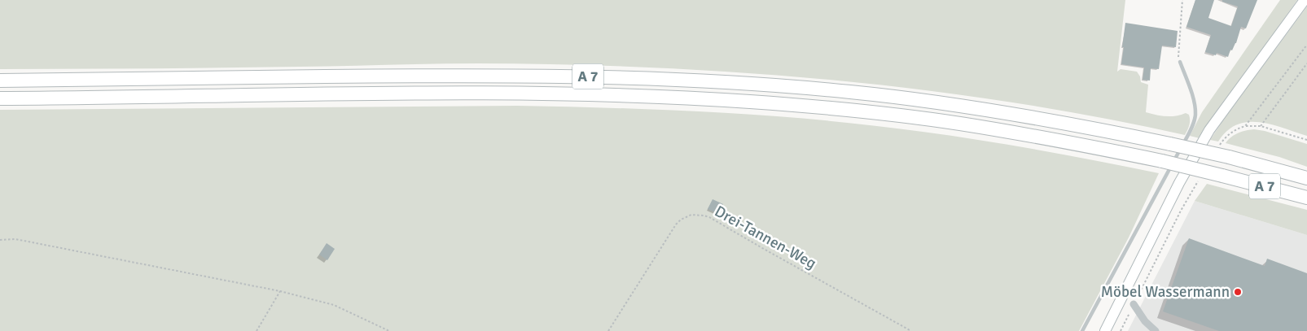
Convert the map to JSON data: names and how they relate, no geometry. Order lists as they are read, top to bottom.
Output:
{
  "streets": {
    "highway": ["A 7"],
    "path": ["Drei-Tannen-Weg"]
  },
  "places": ["Möbel Wassermann"]
}
